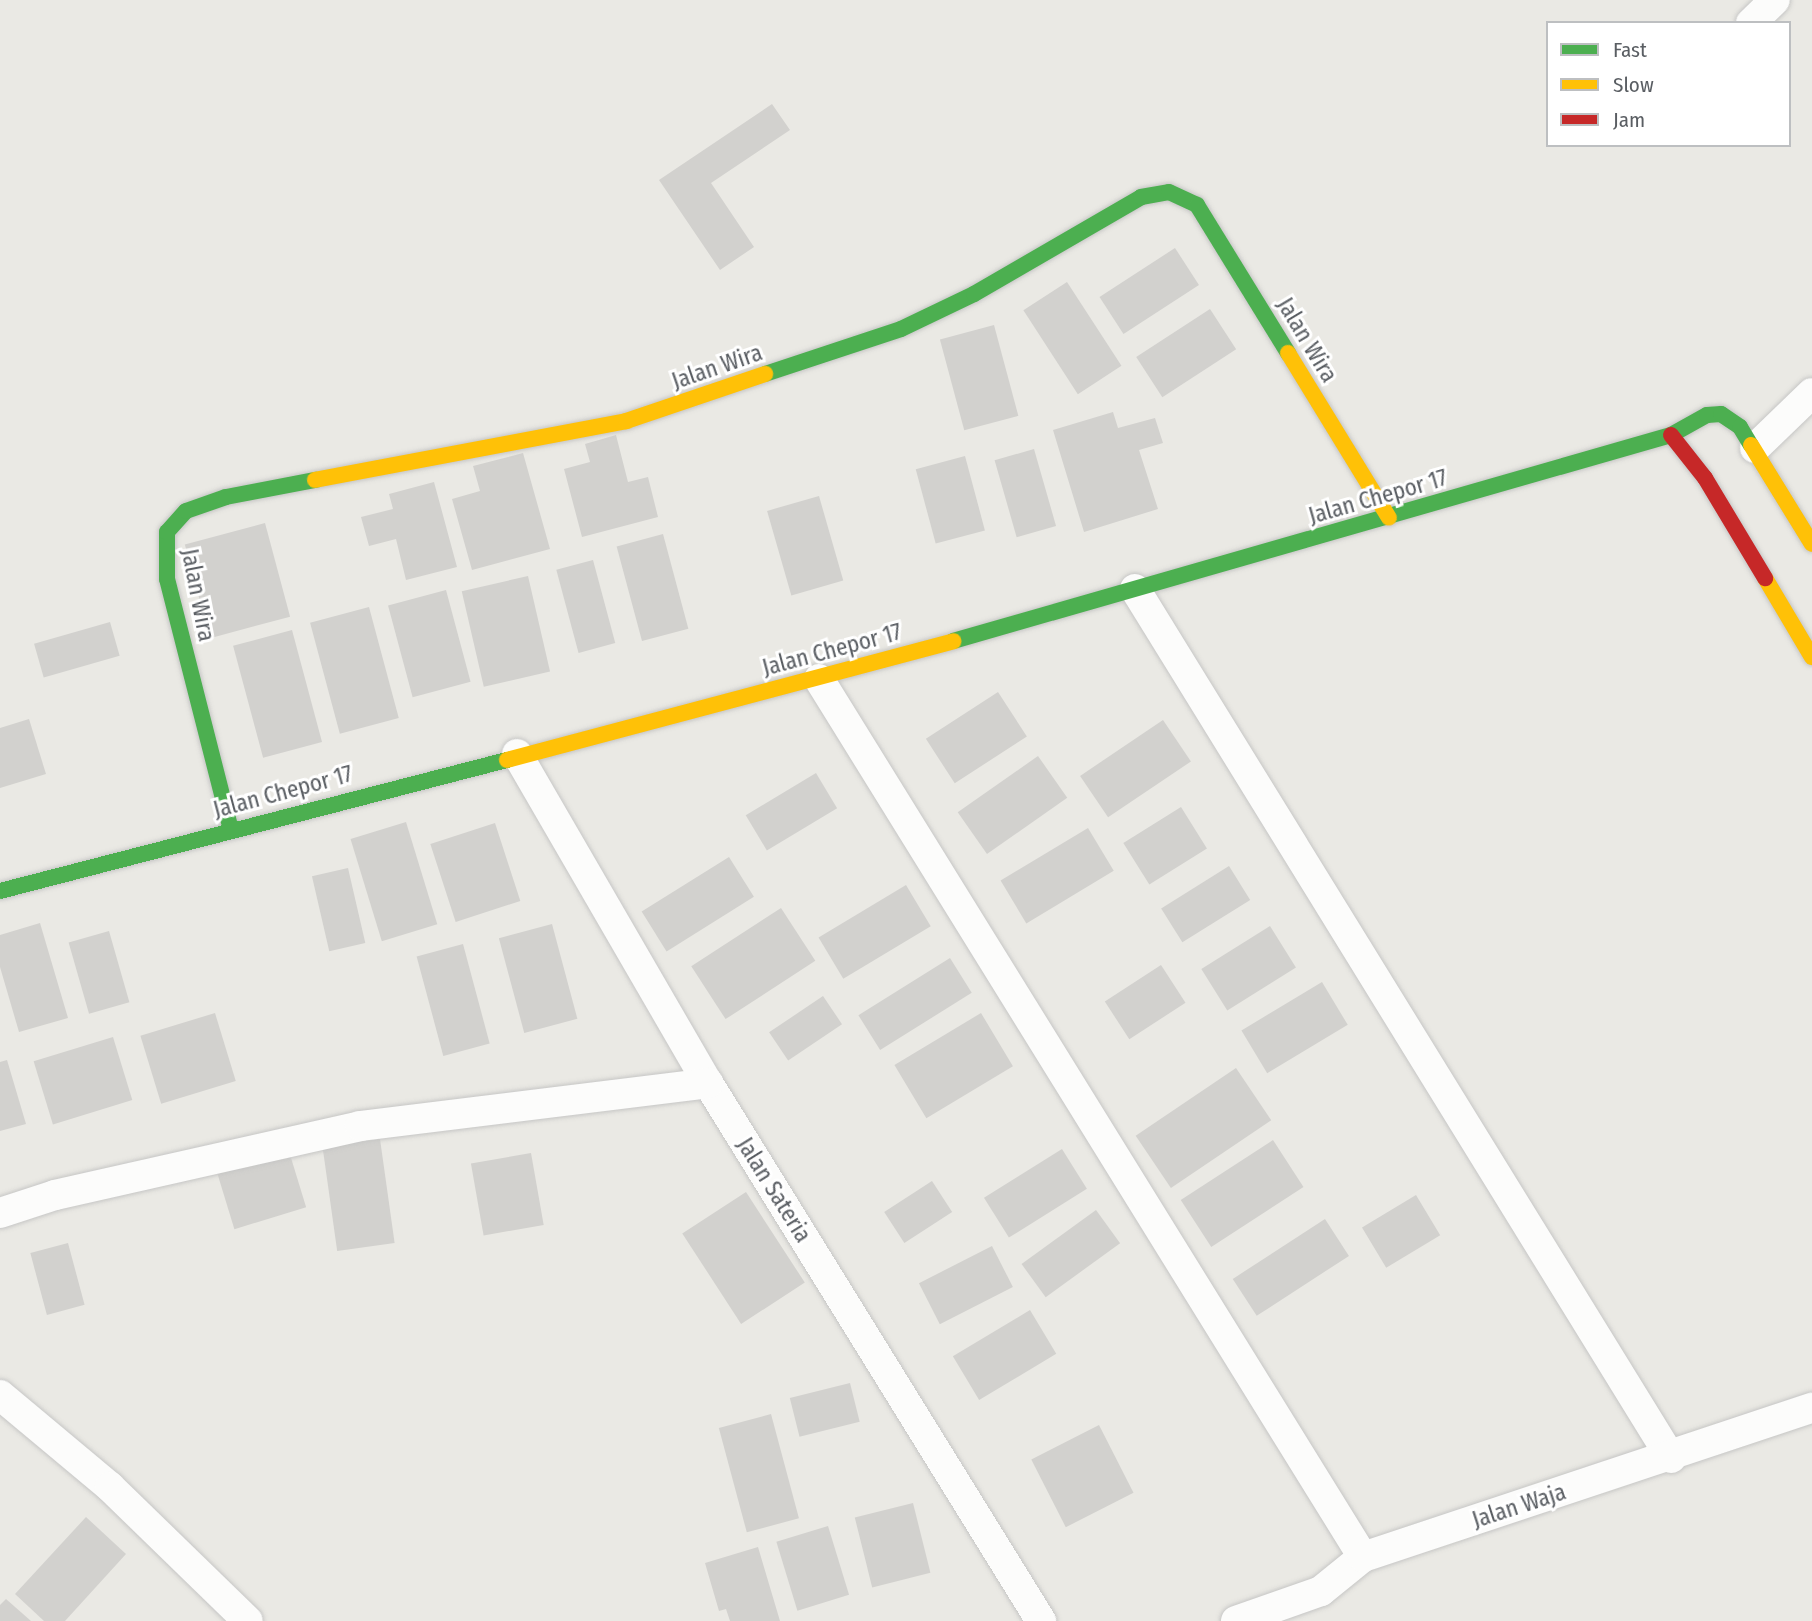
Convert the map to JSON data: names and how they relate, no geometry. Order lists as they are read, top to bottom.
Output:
{
  "streets": {
    "street": [
      "Jalan Wira",
      "Jalan Chepor 17",
      "Jalan Sateria",
      "Jalan Waja"
    ]
  },
  "crossings": [
    ["Jalan Wira", "Jalan Chepor 17"],
    ["Jalan Chepor 17", "Jalan Sateria"]
  ],
  "legend": ["Fast", "Slow", "Jam"]
}
